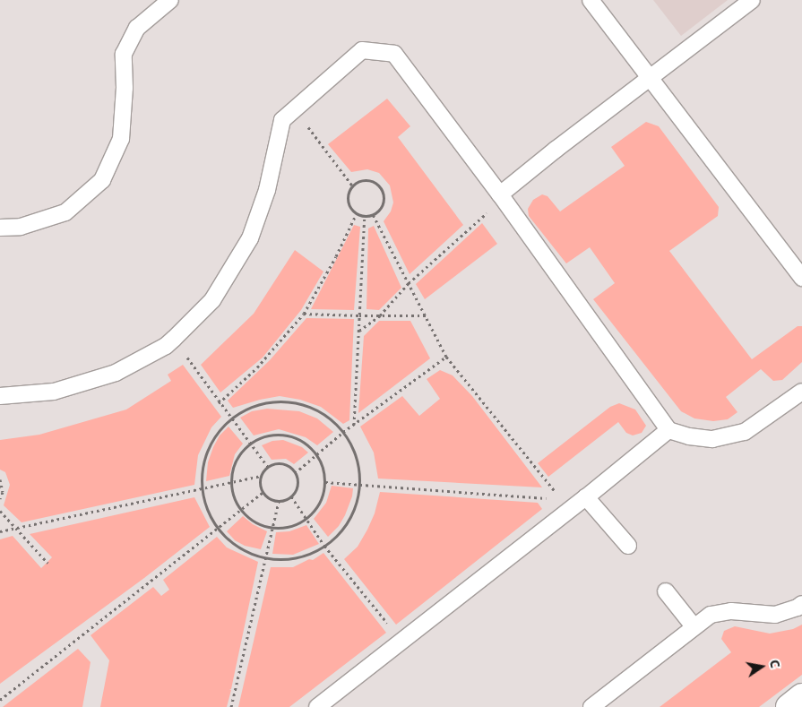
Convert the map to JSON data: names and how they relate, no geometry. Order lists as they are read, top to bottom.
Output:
{
  "north": "right"
}
